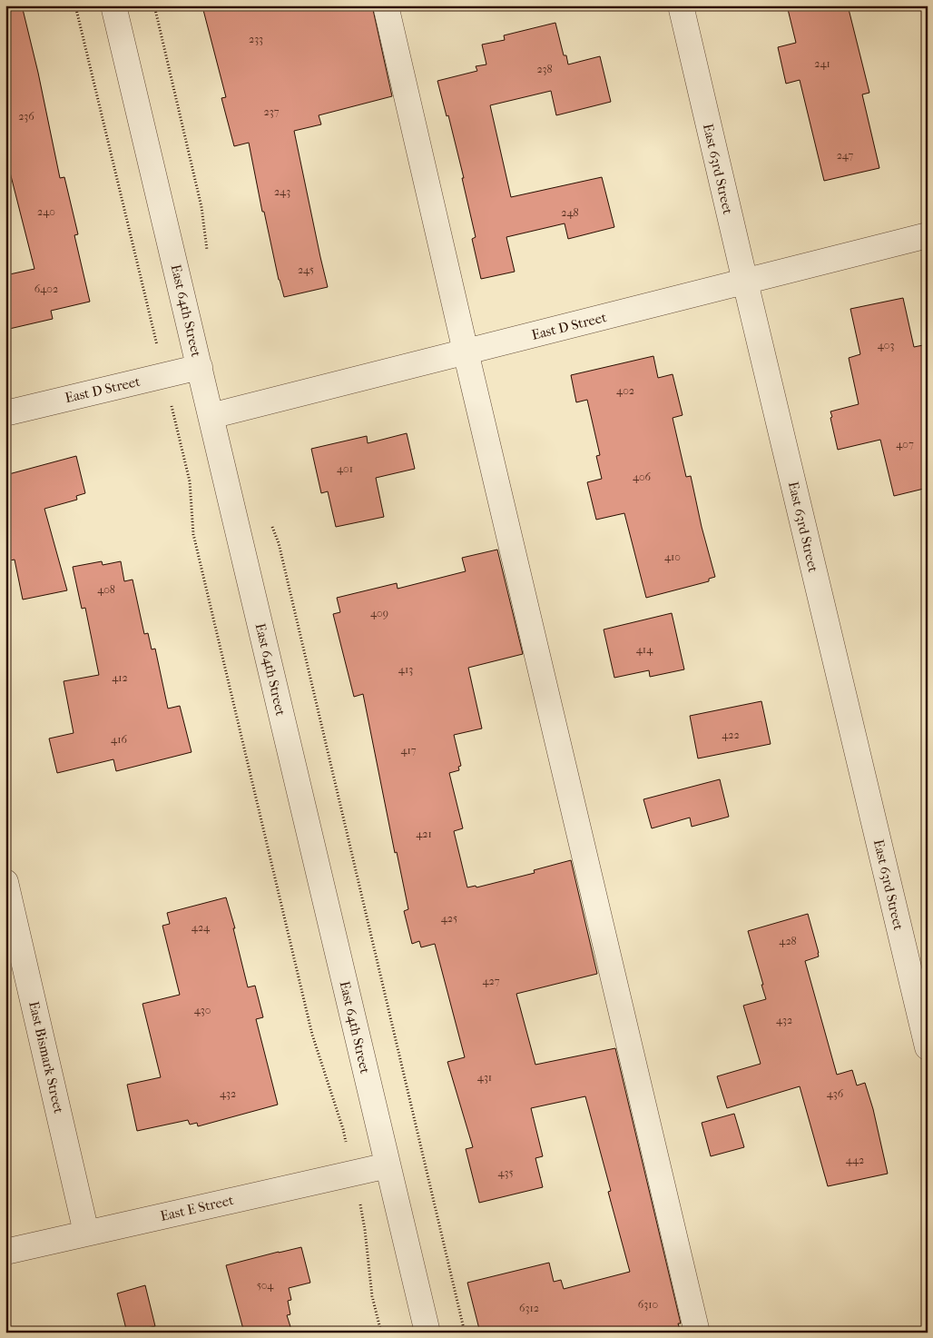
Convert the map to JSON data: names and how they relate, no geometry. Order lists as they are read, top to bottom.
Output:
{
  "streets": {
    "street": [
      "East 63rd Street",
      "East 64th Street",
      "East D Street",
      "East Bismark Street",
      "East E Street"
    ]
  },
  "crossings": [
    ["East 63rd Street", "East D Street"],
    ["East 64th Street", "East D Street"],
    ["East 64th Street", "East E Street"],
    ["East Bismark Street", "East E Street"]
  ],
  "house_numbers": [
    "233",
    "241",
    "238",
    "237",
    "236",
    "247",
    "243",
    "240",
    "248",
    "245",
    "6402",
    "403",
    "402",
    "407",
    "401",
    "406",
    "410",
    "408",
    "409",
    "414",
    "413",
    "412",
    "422",
    "416",
    "417",
    "421",
    "425",
    "424",
    "428",
    "427",
    "430",
    "432",
    "431",
    "432",
    "436",
    "442",
    "435",
    "504",
    "6310",
    "6312"
  ]
}
